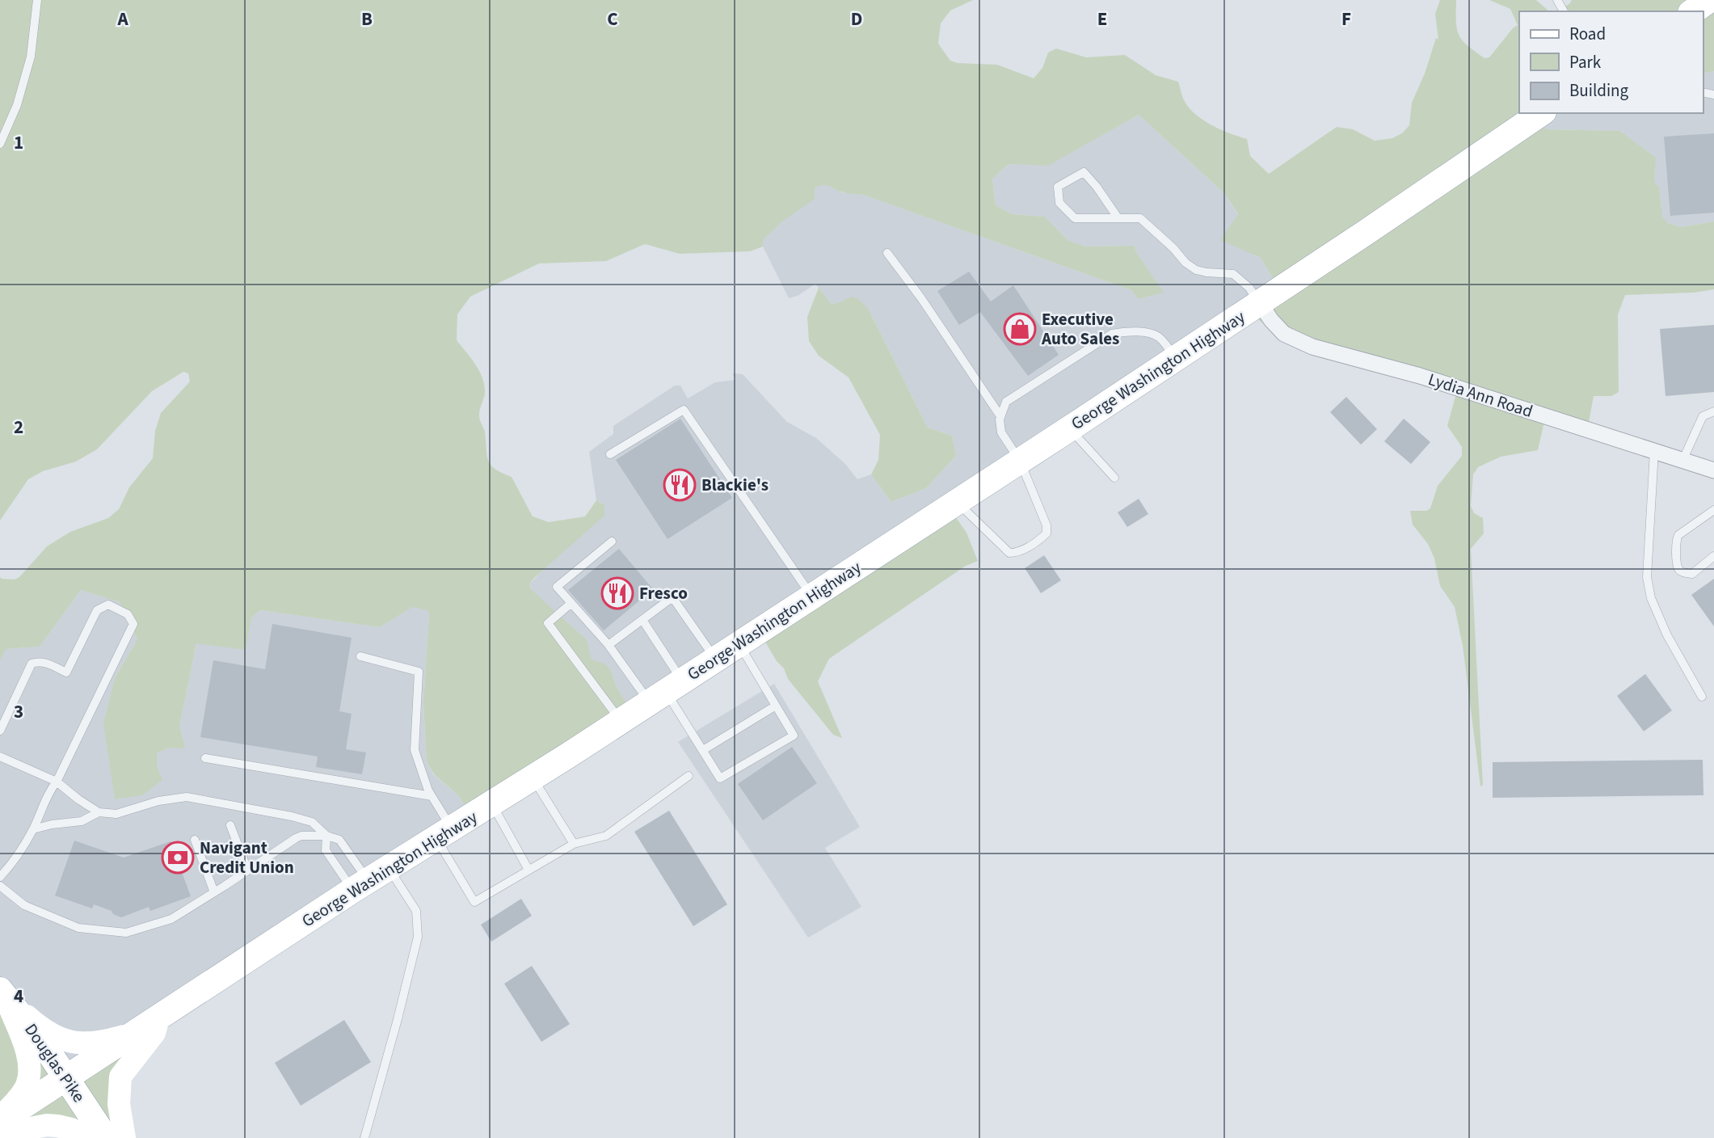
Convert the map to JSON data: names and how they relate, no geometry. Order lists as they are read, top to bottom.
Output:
{
  "streets": {
    "main road": ["George Washington Highway", "Douglas Pike"],
    "street": ["Lydia Ann Road"]
  },
  "crossings": [
    ["George Washington Highway", "Lydia Ann Road"],
    ["George Washington Highway", "Douglas Pike"]
  ],
  "places": {
    "shop": ["Executive Auto Sales"],
    "restaurant": ["Blackie's", "Fresco"],
    "bank": ["Navigant Credit Union"]
  },
  "legend": ["Road", "Park", "Building"],
  "grid": {
    "columns": [
      "A",
      "B",
      "C",
      "D",
      "E",
      "F"
    ],
    "rows": [
      "1",
      "2",
      "3",
      "4"
    ]
  }
}
